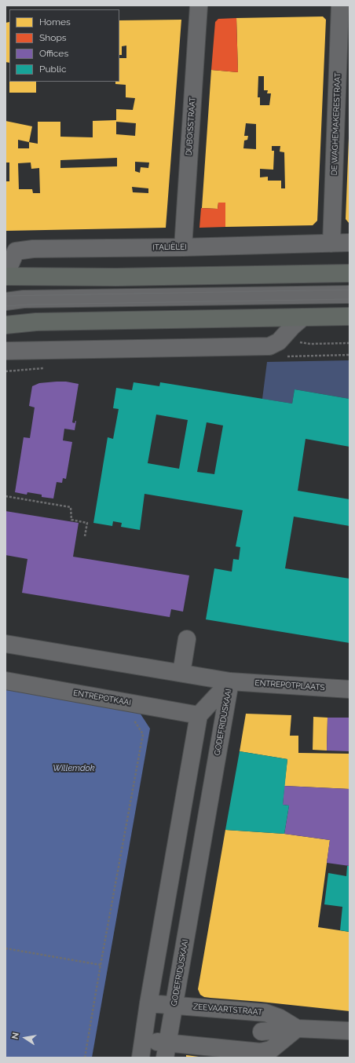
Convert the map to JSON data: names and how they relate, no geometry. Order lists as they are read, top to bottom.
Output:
{
  "streets": {
    "main road": ["ITALIËLEI"],
    "street": [
      "DE WAGHEMAKERESTRAAT",
      "DUBOISSTRAAT",
      "ENTREPOTPLAATS",
      "ENTREPOTKAAI",
      "GODEFRIDUSKAAI",
      "ZEEVAARTSTRAAT"
    ]
  },
  "crossings": [
    ["DE WAGHEMAKERESTRAAT", "ITALIËLEI"],
    ["DUBOISSTRAAT", "ITALIËLEI"],
    ["ENTREPOTPLAATS", "GODEFRIDUSKAAI"],
    ["ENTREPOTKAAI", "GODEFRIDUSKAAI"],
    ["GODEFRIDUSKAAI", "ZEEVAARTSTRAAT"]
  ],
  "water": ["Willemdok"],
  "legend": [
    "Homes",
    "Shops",
    "Offices",
    "Public"
  ],
  "north": "left"
}
